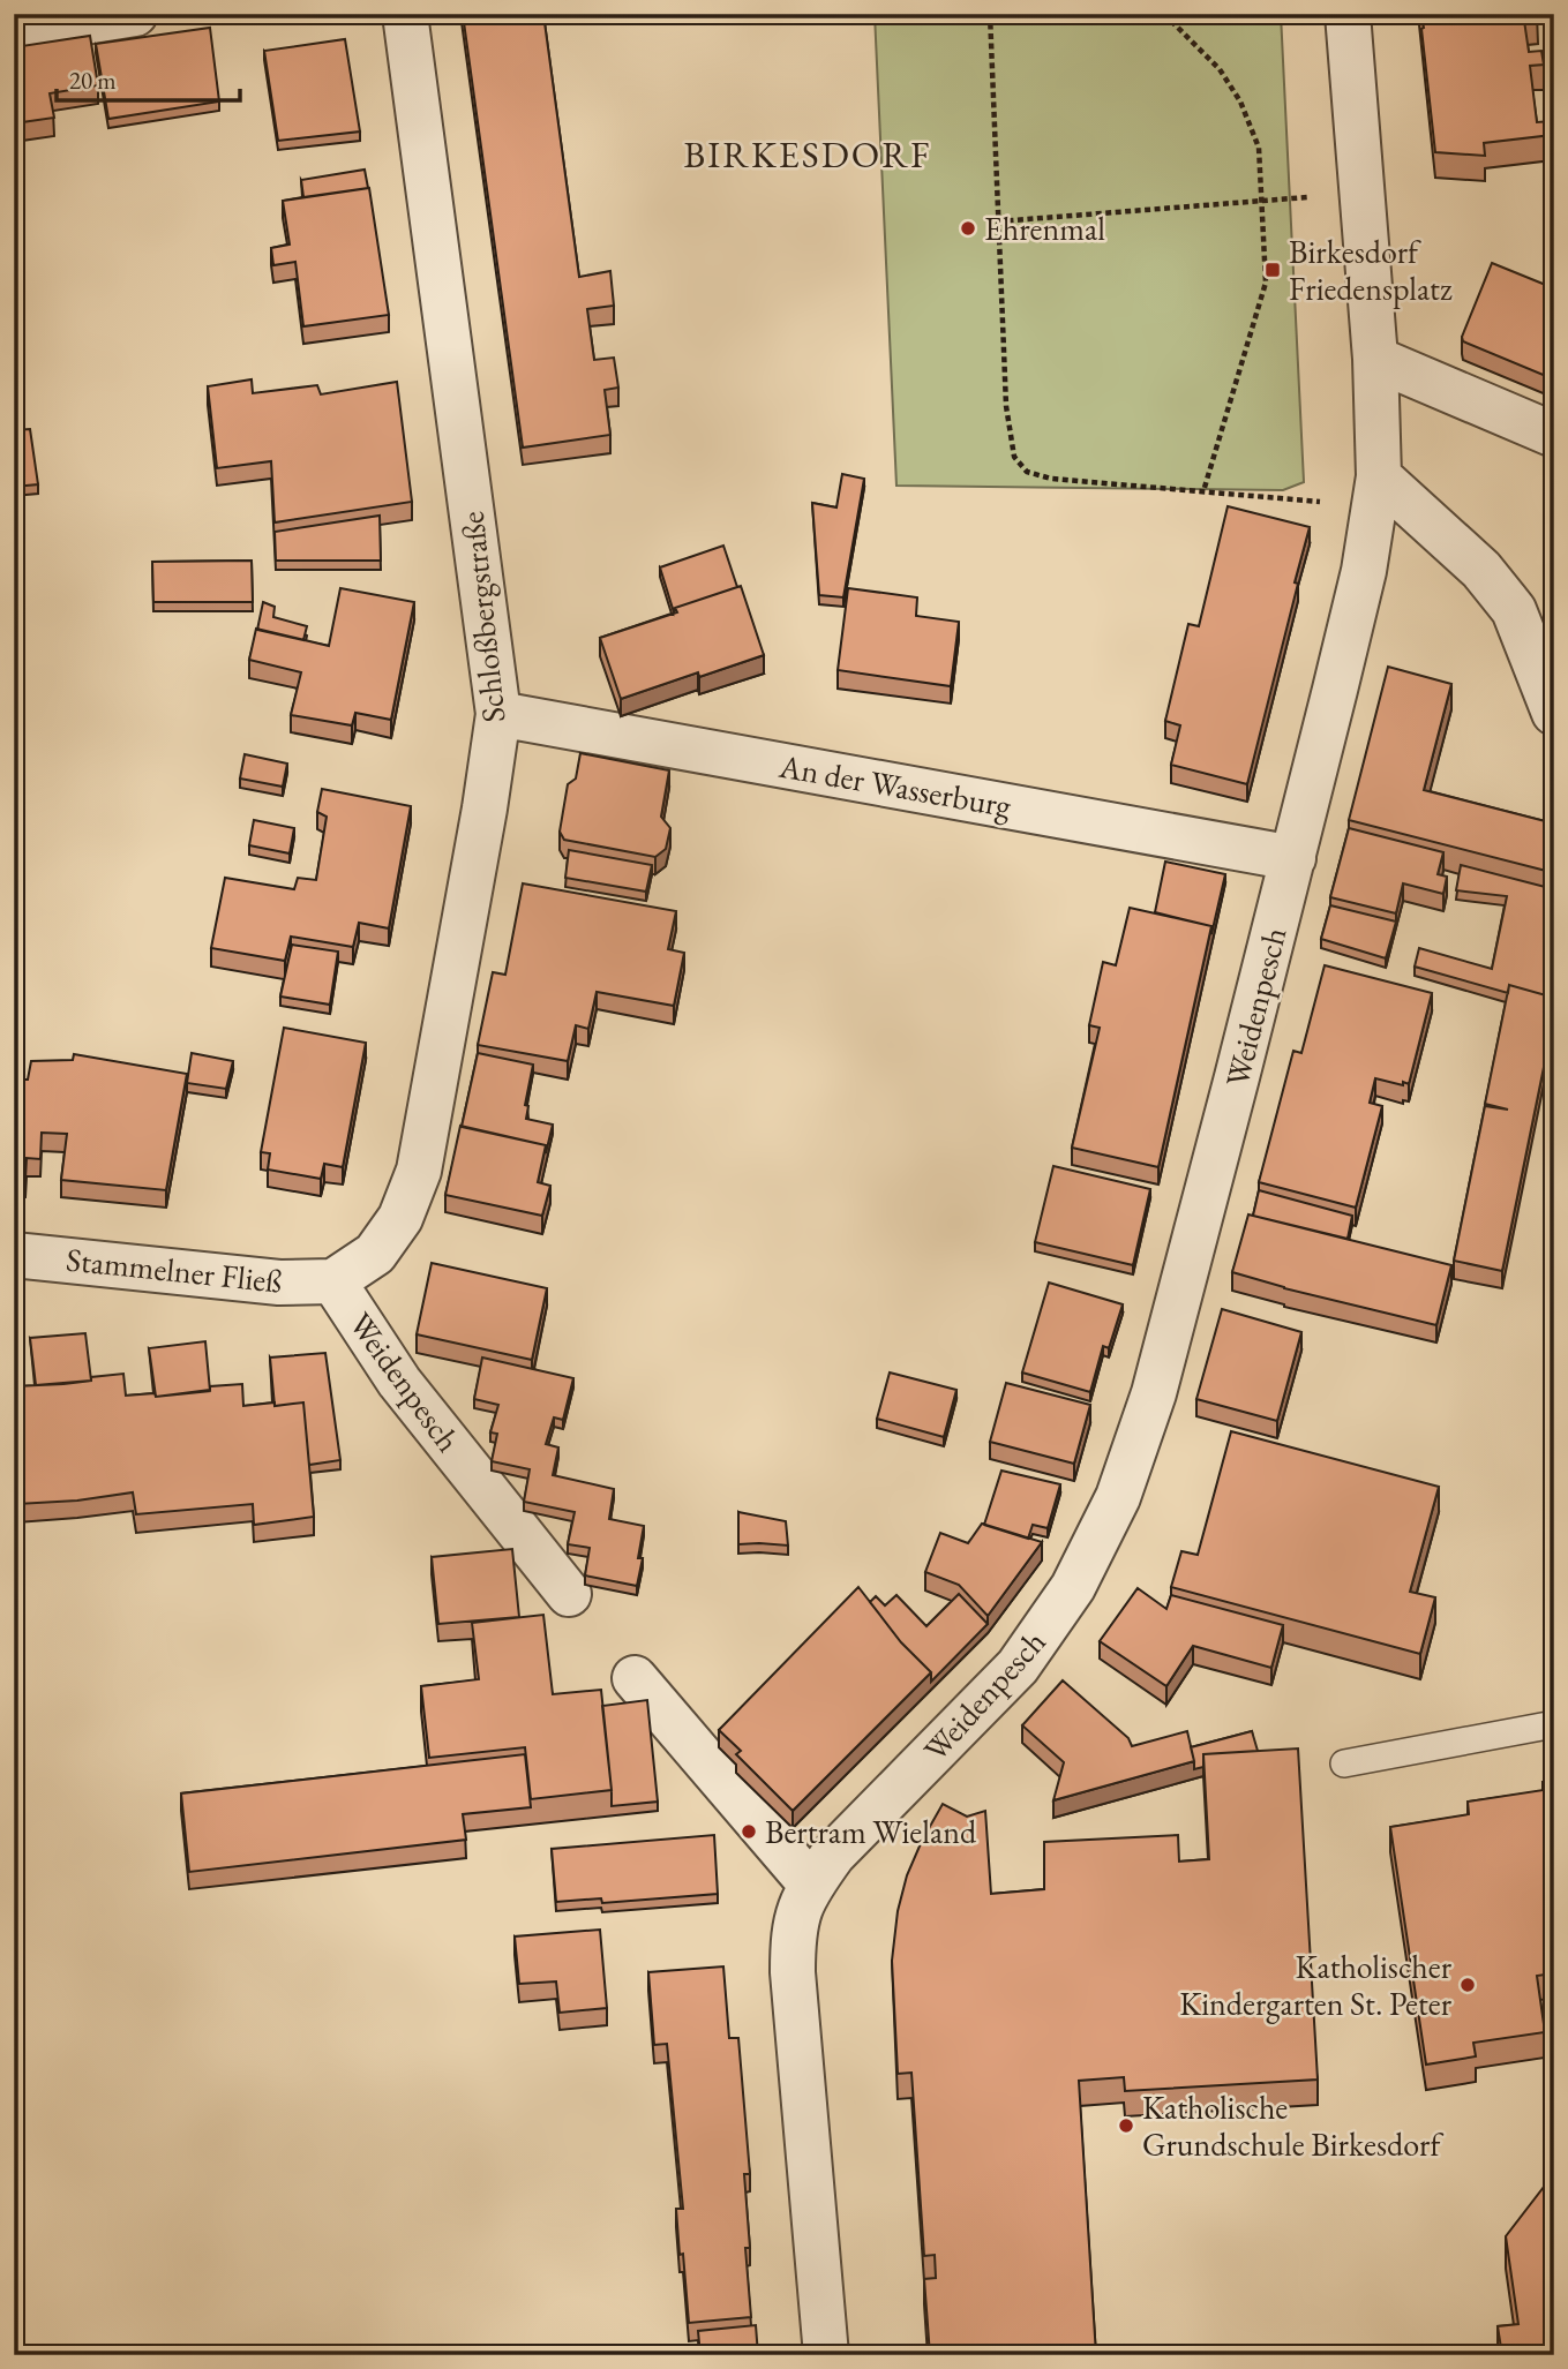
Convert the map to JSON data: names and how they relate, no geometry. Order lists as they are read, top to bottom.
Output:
{
  "streets": {
    "street": [
      "Schloßbergstraße",
      "An der Wasserburg",
      "Weidenpesch",
      "Stammelner Fließ"
    ]
  },
  "crossings": [
    ["Schloßbergstraße", "An der Wasserburg"],
    ["Schloßbergstraße", "Weidenpesch"],
    ["Schloßbergstraße", "Stammelner Fließ"],
    ["An der Wasserburg", "Weidenpesch"],
    ["Weidenpesch", "Stammelner Fließ"]
  ],
  "districts": ["BIRKESDORF"],
  "places": {
    "other": [
      "Ehrenmal",
      "Bertram Wieland",
      "Katholischer Kindergarten St. Peter",
      "Katholische Grundschule Birkesdorf"
    ],
    "transit": ["Birkesdorf Friedensplatz"]
  },
  "scale_bar": "20 m"
}
